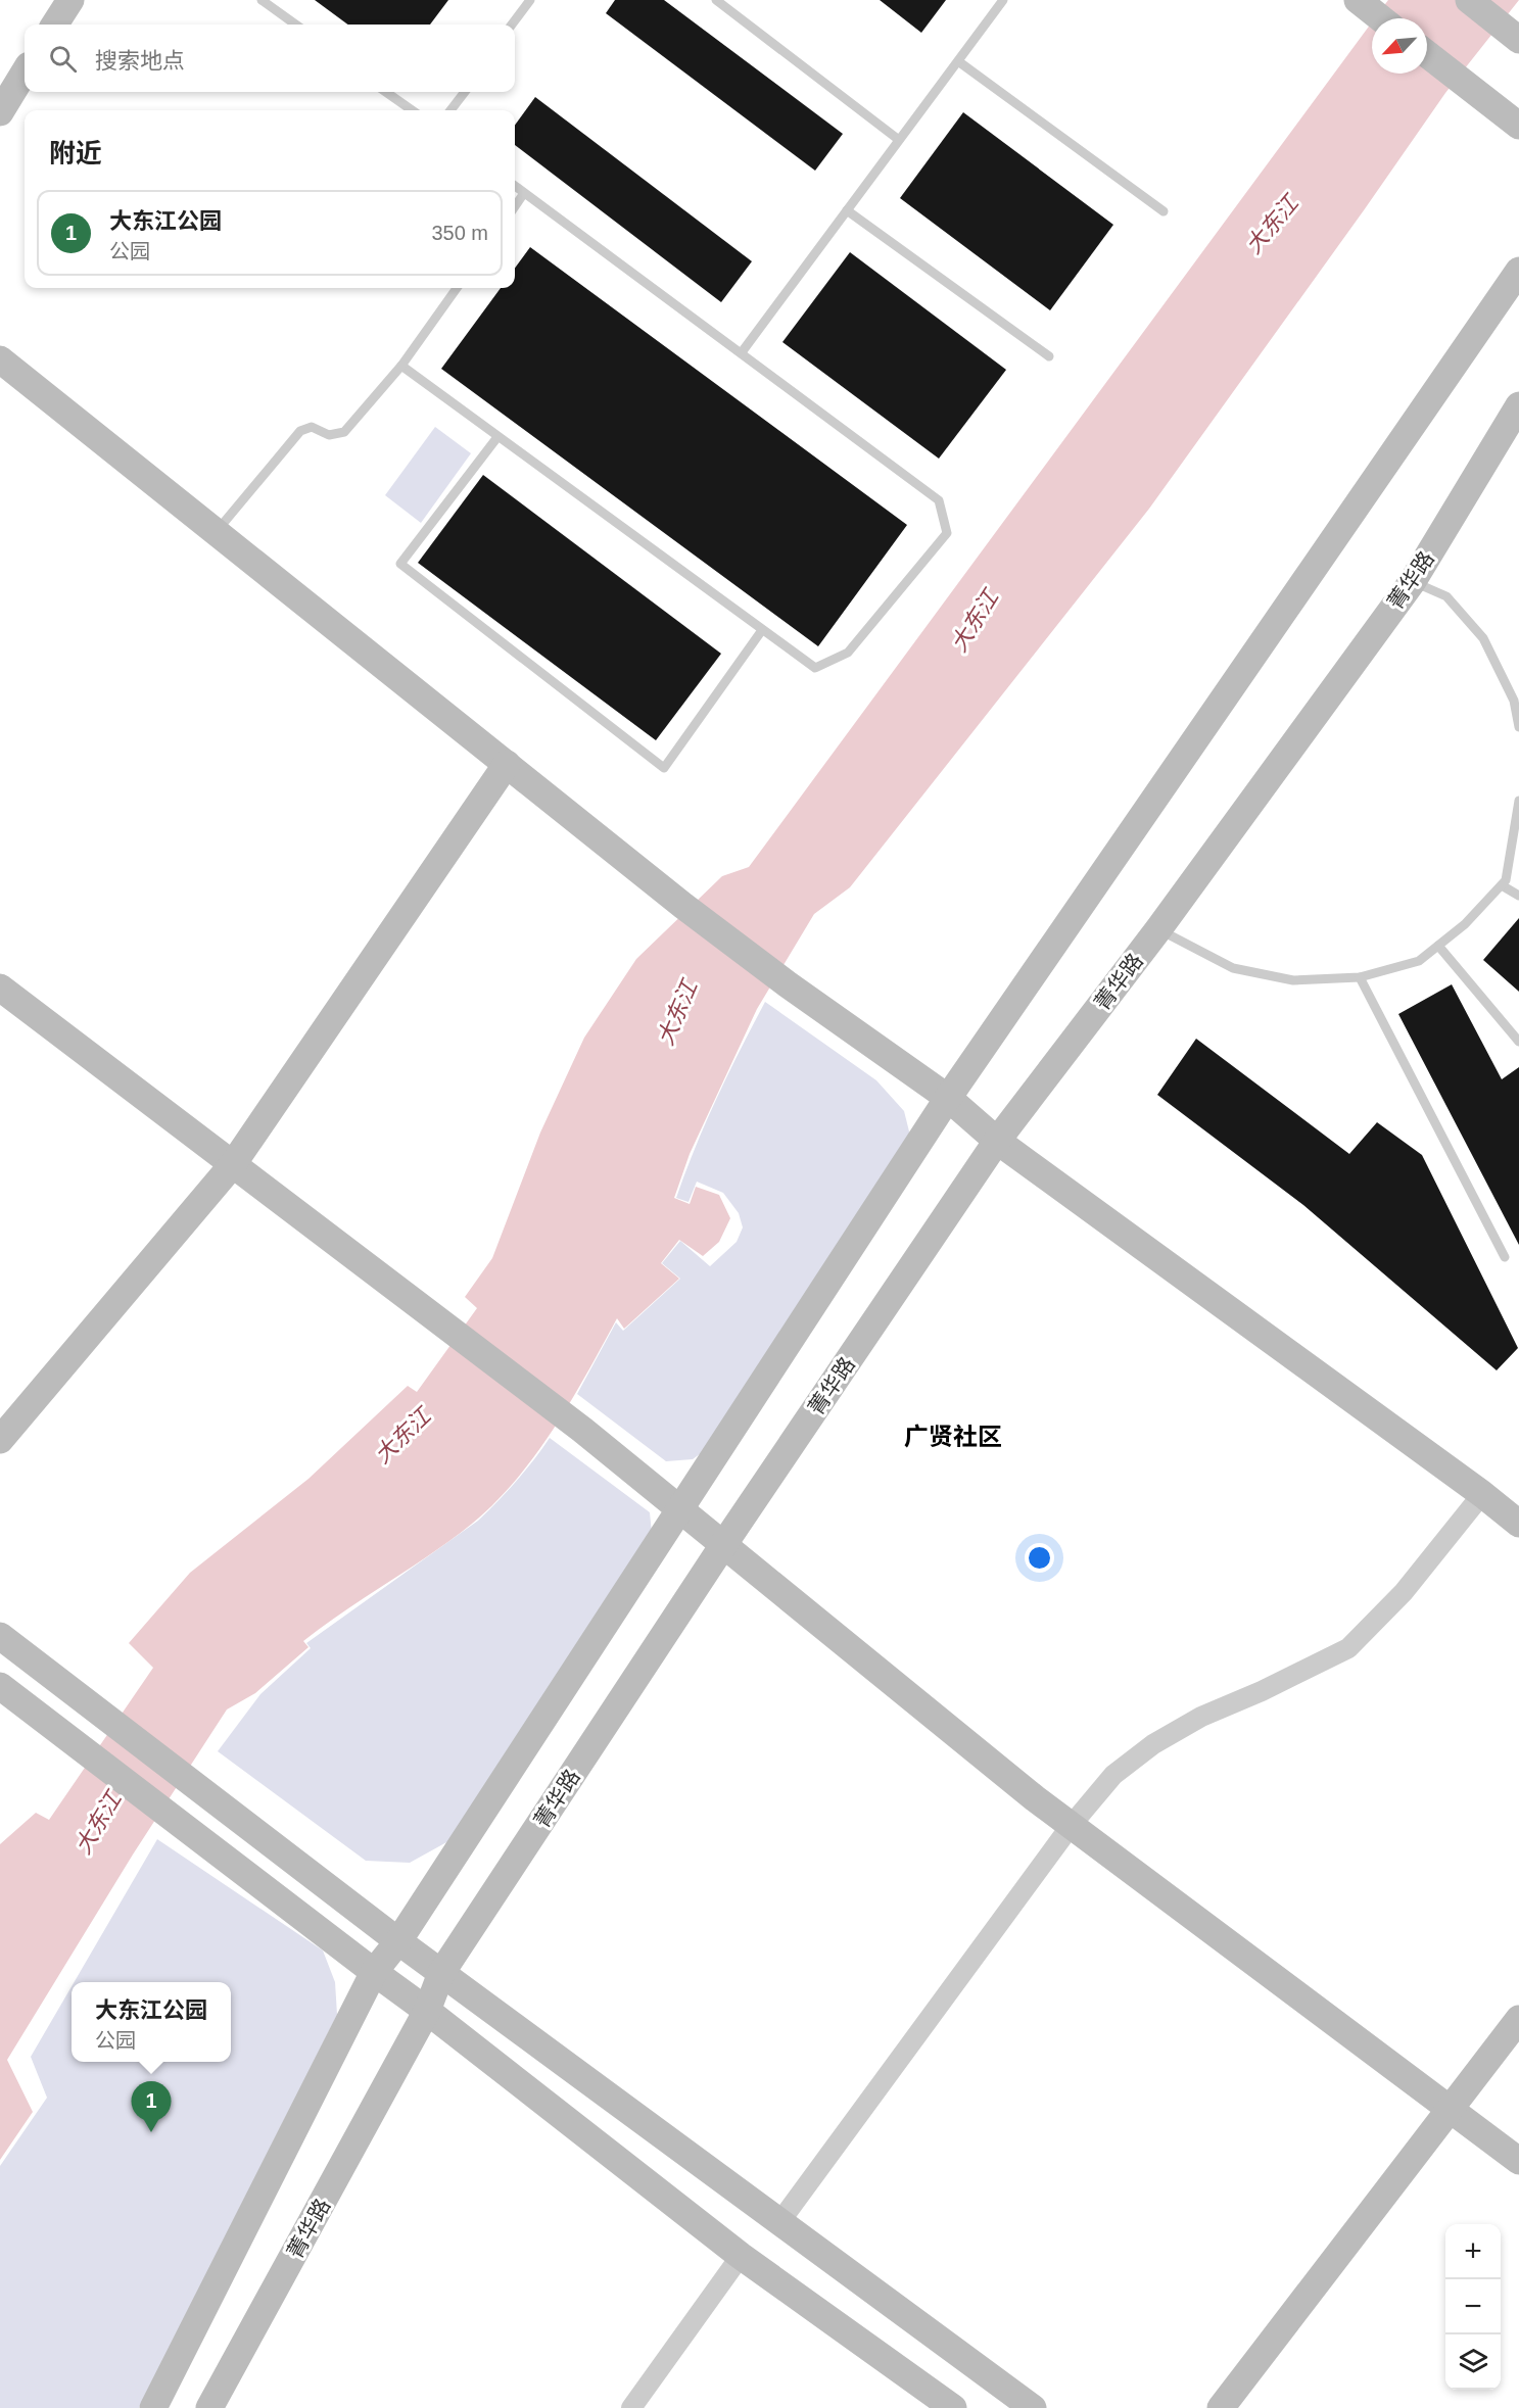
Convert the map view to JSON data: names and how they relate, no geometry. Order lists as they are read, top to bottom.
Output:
{
  "streets": {
    "street": ["菁华路"]
  },
  "districts": ["广贤社区"],
  "water": ["大东江"],
  "north": "bottom left",
  "page": {
    "search": "搜索地点",
    "heading": "附近",
    "list": [
      {
        "mark": "1",
        "name": "大东江公园",
        "note": "公园",
        "value": "350 m"
      }
    ],
    "popup": ["大东江公园", "公园"],
    "pins": "1",
    "map_buttons": ["+", "−"]
  }
}
